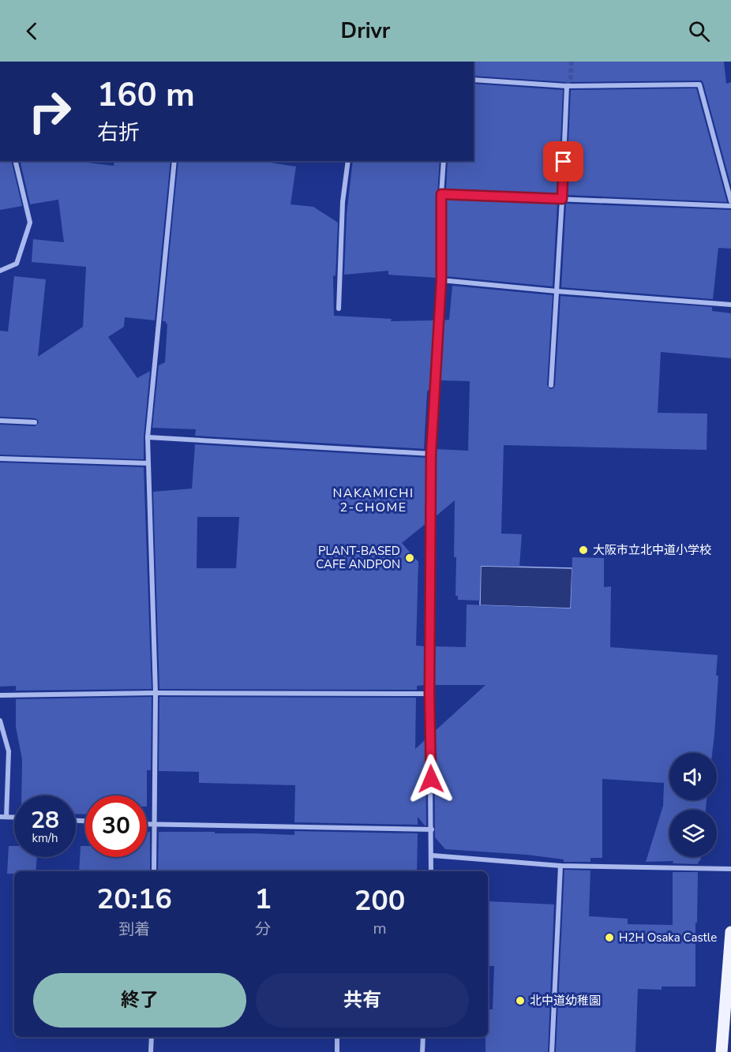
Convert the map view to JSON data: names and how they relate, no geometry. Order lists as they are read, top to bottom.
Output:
{
  "districts": ["NAKAMICHI 2-CHOME"],
  "places": [
    "大阪市立北中道小学校",
    "PLANT-BASED CAFE ANDPON",
    "H2H Osaka Castle",
    "北中道幼稚園"
  ],
  "page": {
    "header": "Drivr",
    "turn": ["160 m", "右折"],
    "speed": "28 km/h",
    "limit": "30",
    "eta": [
      "20:16",
      "到着",
      "1",
      "分",
      "200",
      "m"
    ],
    "buttons": ["終了", "共有"]
  }
}
